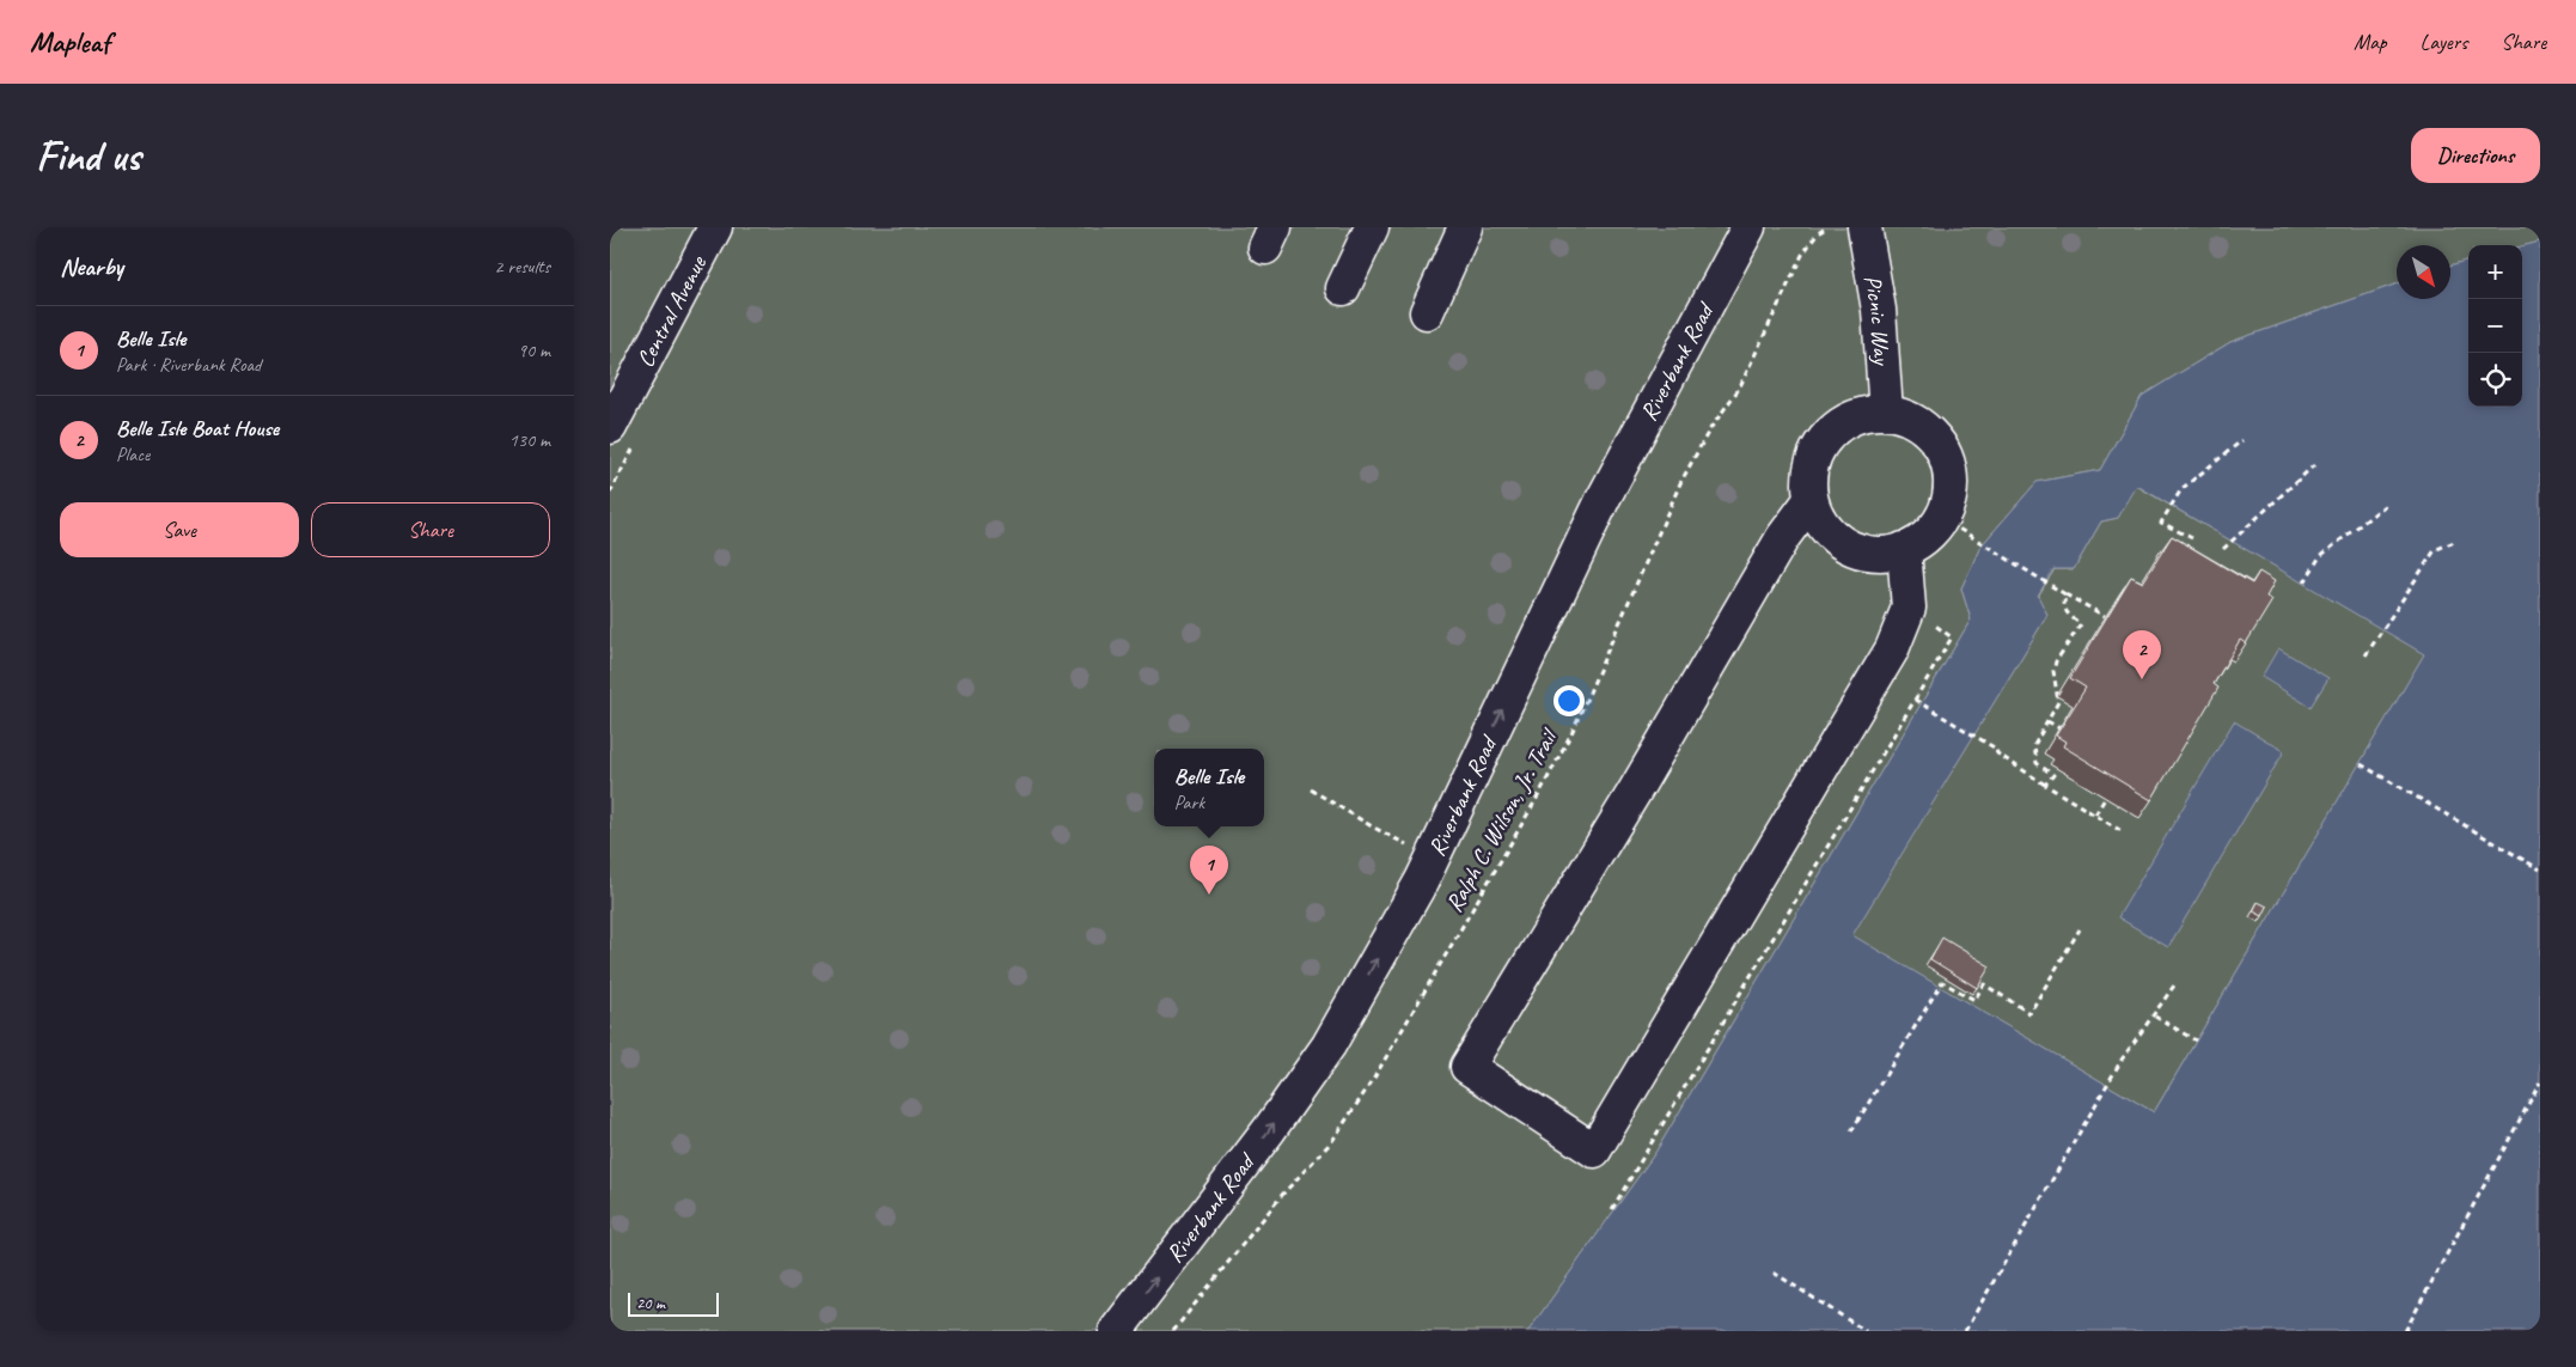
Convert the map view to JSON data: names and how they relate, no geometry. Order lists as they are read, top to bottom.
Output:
{
  "streets": {
    "street": ["Central Avenue", "Picnic Way", "Riverbank Road"],
    "path": ["Ralph C. Wilson, Jr. Trail"]
  },
  "one_way": ["Riverbank Road"],
  "scale_bar": "20 m",
  "north": "bottom right",
  "page": {
    "header": "Mapleaf",
    "nav": ["Map", "Layers", "Share"],
    "buttons": [
      "Directions",
      ["Save", "Share"]
    ],
    "title": "Find us",
    "heading": ["Nearby", "2 results"],
    "map_buttons": ["+", "−"],
    "list": [
      {
        "mark": "1",
        "name": "Belle Isle",
        "note": "Park · Riverbank Road",
        "value": "90 m"
      },
      {
        "mark": "2",
        "name": "Belle Isle Boat House",
        "note": "Place",
        "value": "130 m"
      }
    ],
    "pins": ["2", "1"],
    "popup": ["Belle Isle", "Park"],
    "scale": "20 m"
  }
}
